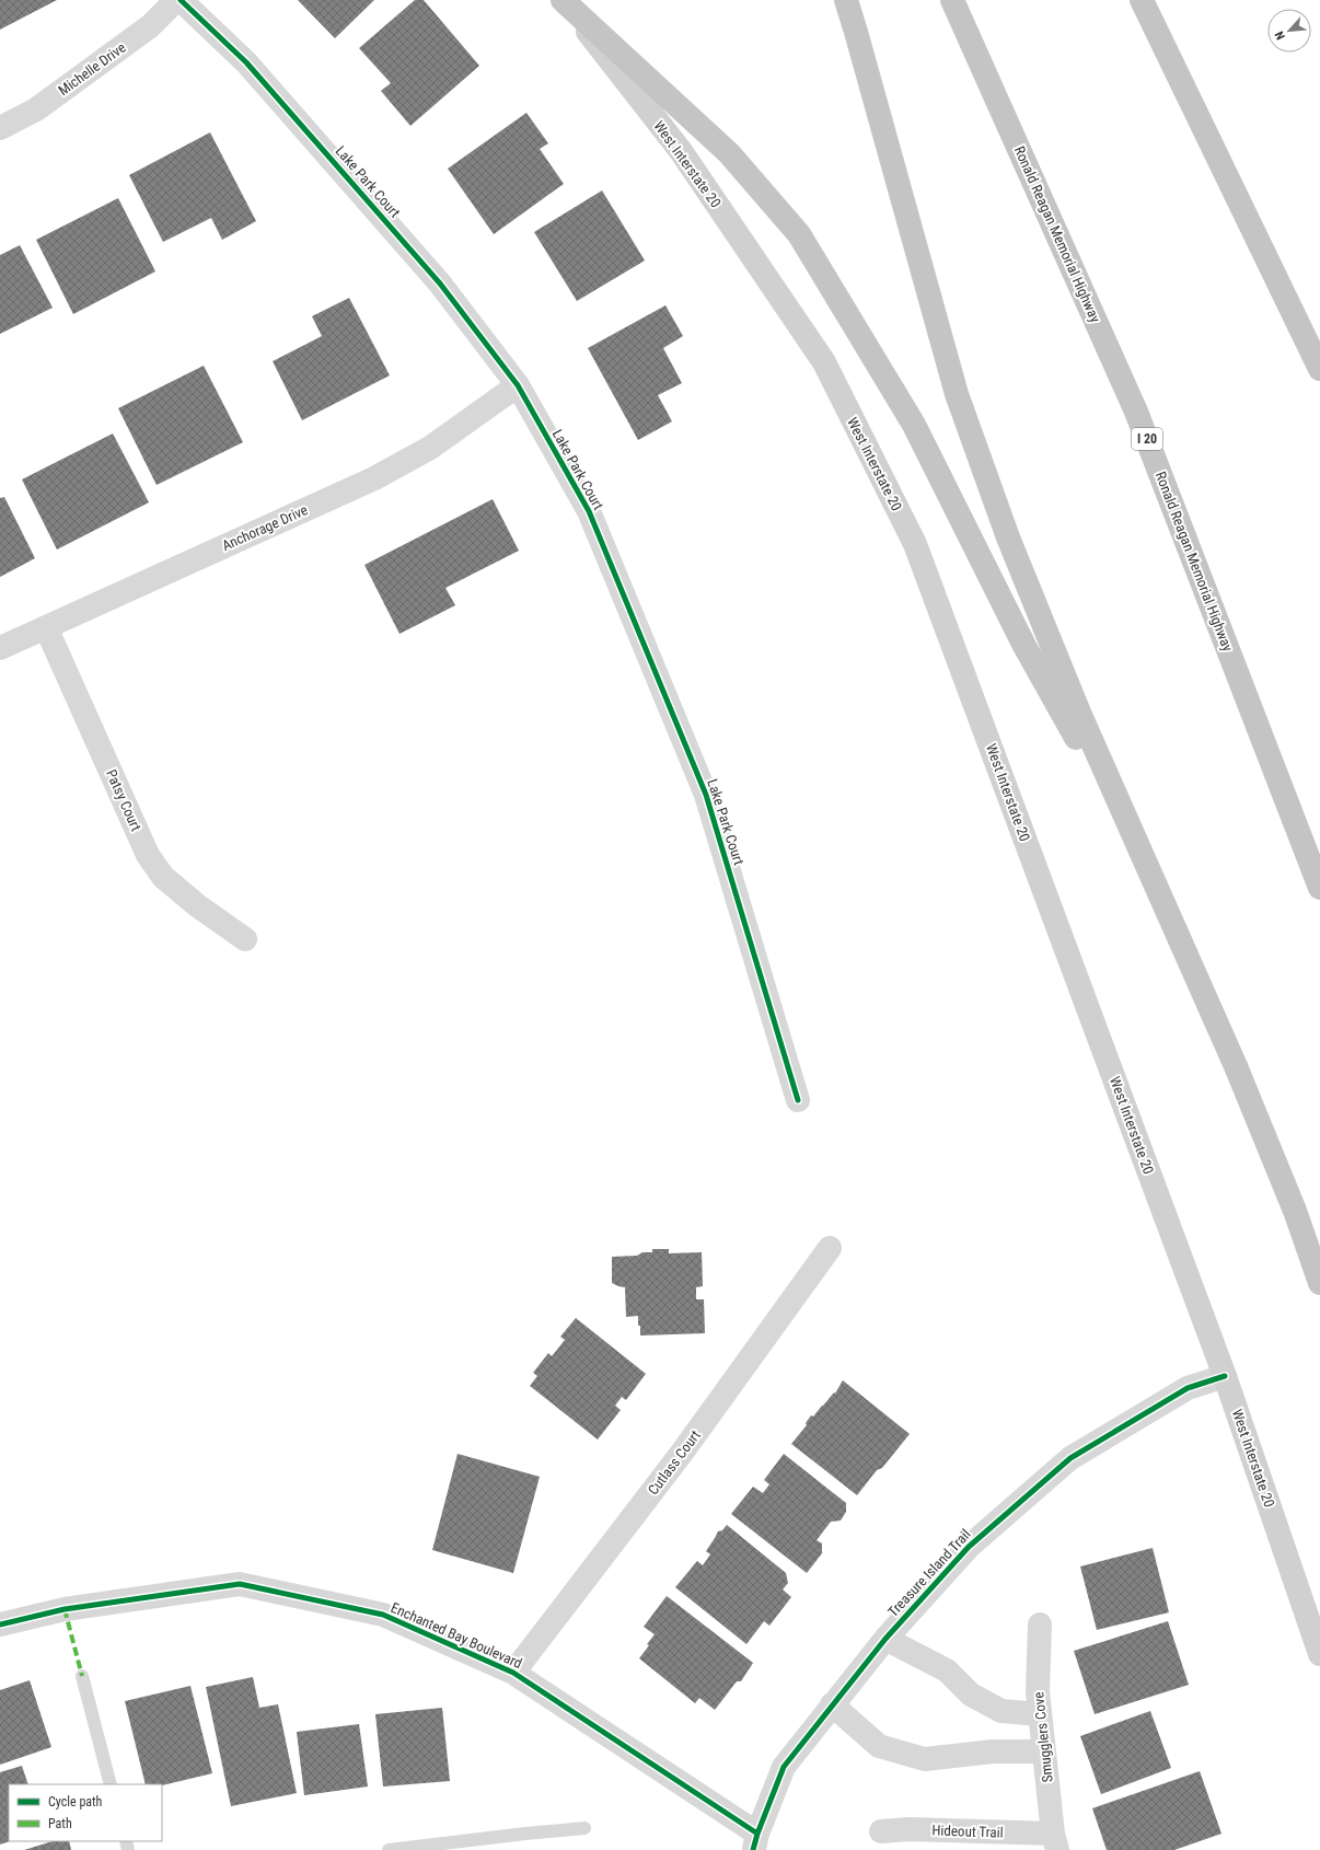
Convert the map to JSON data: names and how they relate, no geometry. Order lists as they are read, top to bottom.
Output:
{
  "streets": {
    "highway": ["Ronald Reagan Memorial Highway", "I 20"],
    "main road": ["West Interstate 20"],
    "street": [
      "Michelle Drive",
      "Lake Park Court",
      "Anchorage Drive",
      "Patsy Court",
      "Cutlass Court",
      "Treasure Island Trail",
      "Enchanted Bay Boulevard",
      "Smugglers Cove",
      "Hideout Trail"
    ]
  },
  "crossings": [
    ["West Interstate 20", "Treasure Island Trail"],
    ["Lake Park Court", "Anchorage Drive"],
    ["Anchorage Drive", "Patsy Court"],
    ["Cutlass Court", "Enchanted Bay Boulevard"],
    ["Treasure Island Trail", "Enchanted Bay Boulevard"],
    ["Smugglers Cove", "Hideout Trail"]
  ],
  "legend": ["Cycle path", "Path"],
  "north": "bottom left"
}
